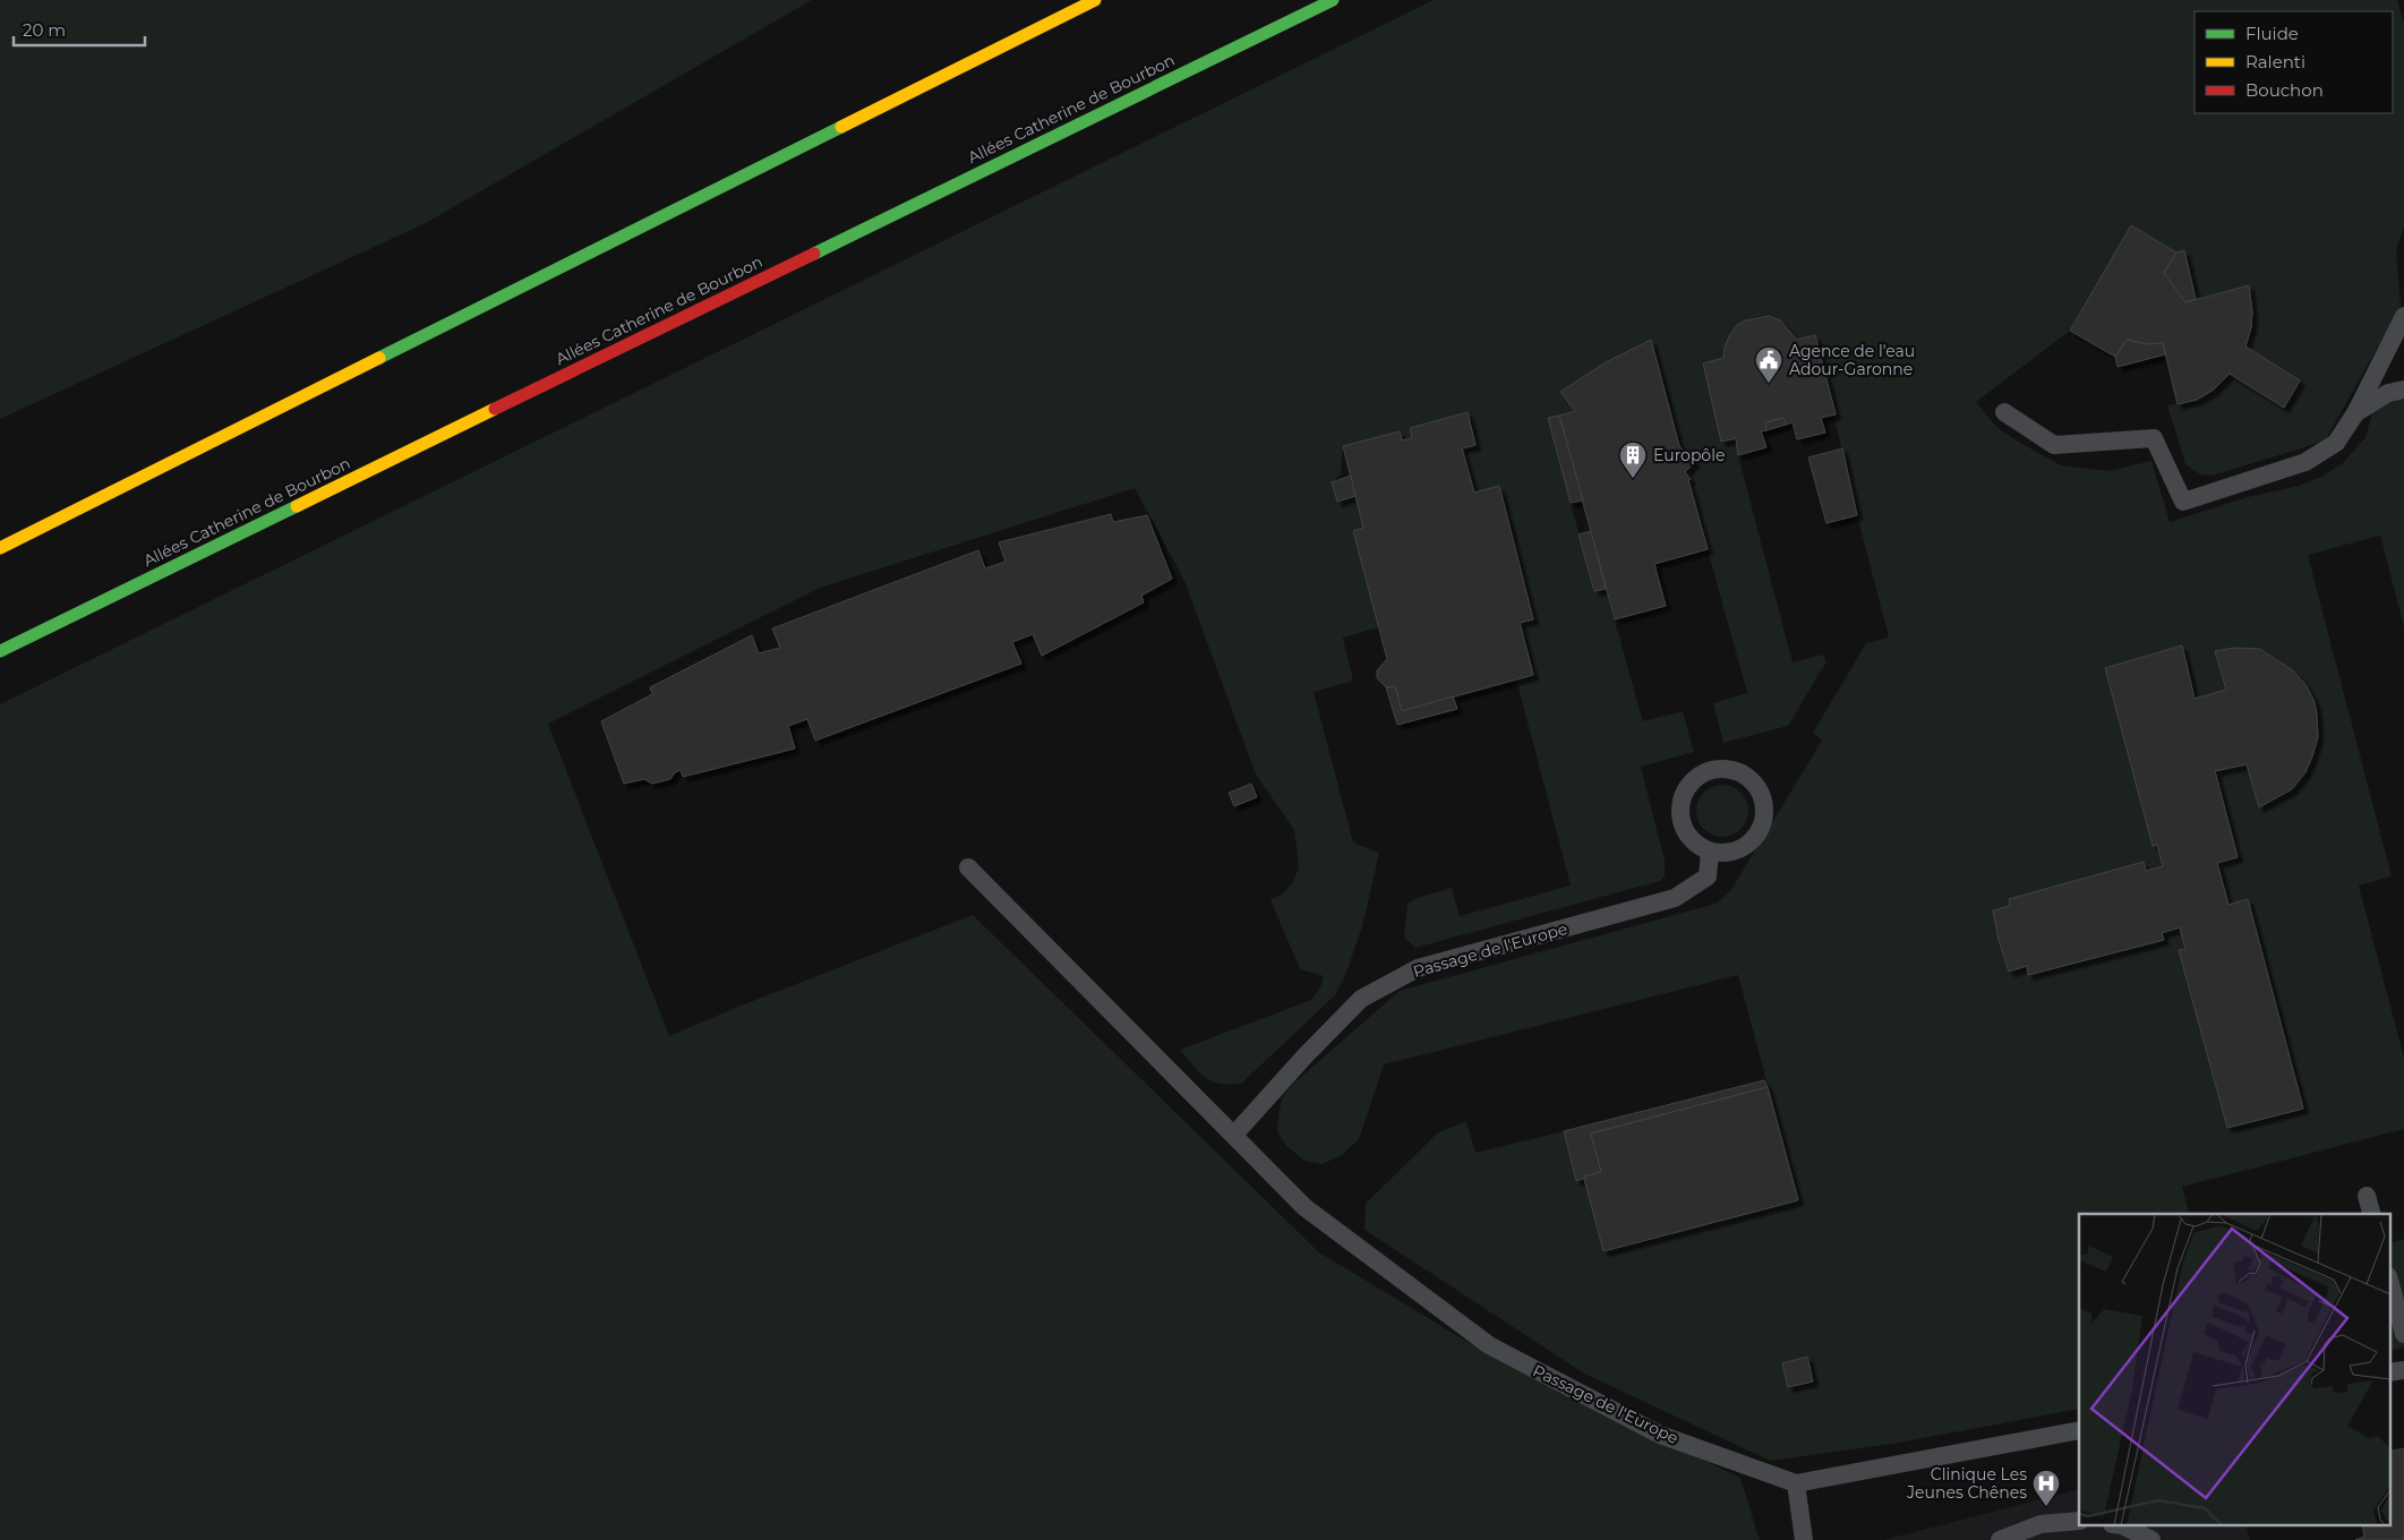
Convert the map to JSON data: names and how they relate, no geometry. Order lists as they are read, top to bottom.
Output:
{
  "streets": {
    "main road": ["Allées Catherine de Bourbon"],
    "lane": ["Passage de l'Europe"]
  },
  "places": {
    "public building": ["Agence de l'eau Adour-Garonne"],
    "building": ["Europôle"],
    "hospital": ["Clinique Les Jeunes Chênes"]
  },
  "legend": ["Fluide", "Ralenti", "Bouchon"],
  "scale_bar": "20 m"
}
